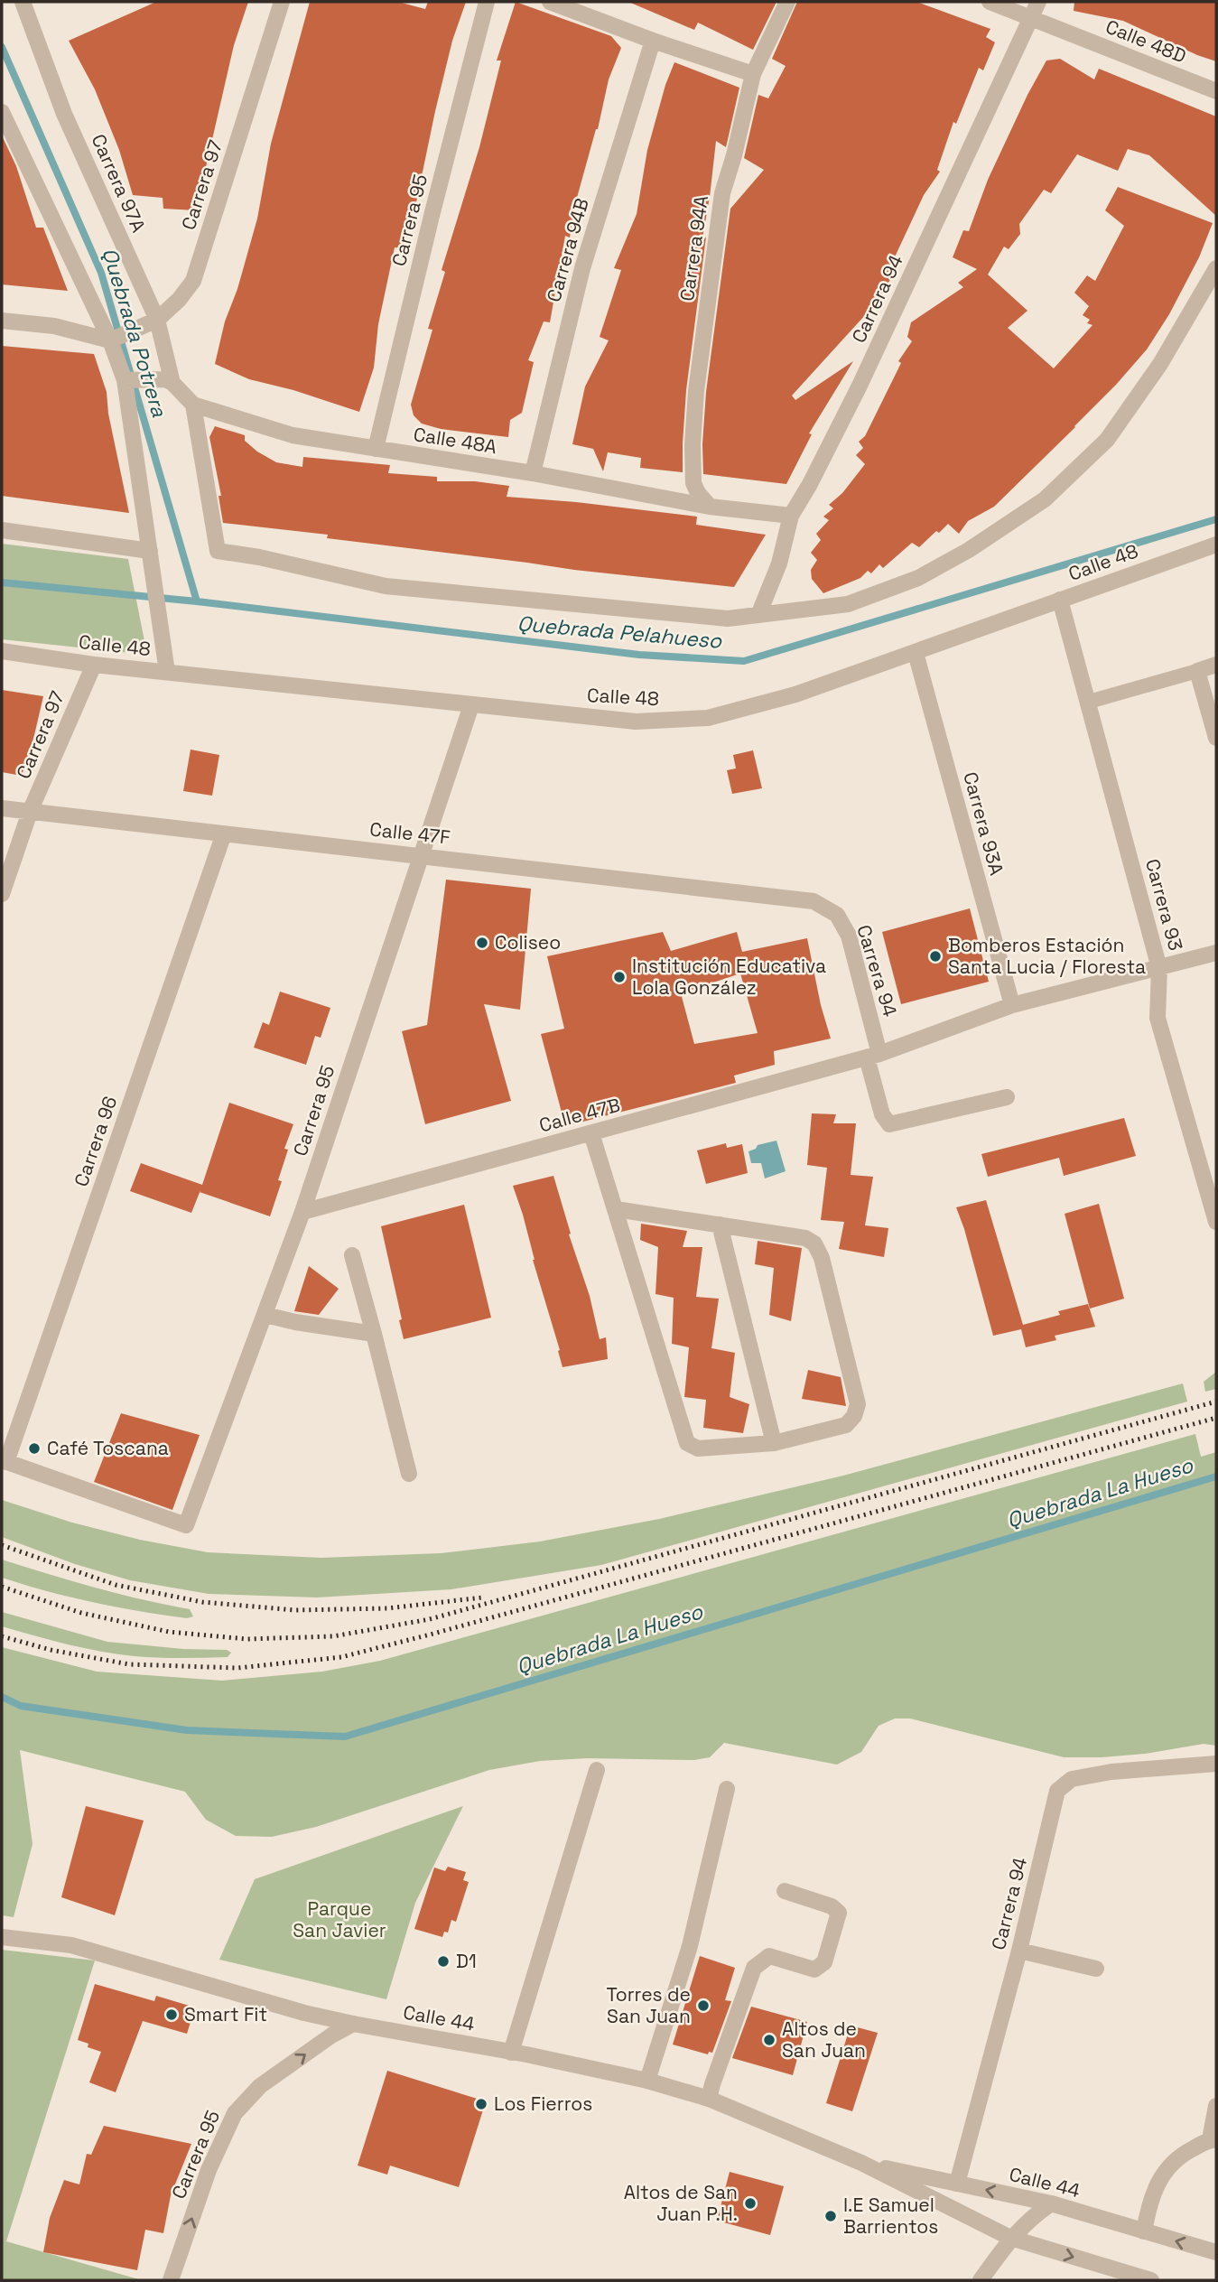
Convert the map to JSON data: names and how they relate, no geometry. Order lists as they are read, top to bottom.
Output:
{
  "streets": {
    "street": [
      "Calle 48D",
      "Carrera 97A",
      "Carrera 97",
      "Carrera 95",
      "Carrera 94A",
      "Carrera 94B",
      "Carrera 94",
      "Calle 48A",
      "Calle 48",
      "Carrera 93A",
      "Calle 47F",
      "Carrera 93",
      "Calle 47B",
      "Carrera 96",
      "Calle 44"
    ]
  },
  "crossings": [
    ["Calle 48D", "Carrera 94"],
    ["Carrera 97A", "Carrera 97"],
    ["Carrera 97", "Calle 48"],
    ["Carrera 97", "Calle 47F"],
    ["Carrera 95", "Calle 48A"],
    ["Carrera 95", "Calle 48"],
    ["Carrera 95", "Calle 47F"],
    ["Carrera 95", "Calle 47B"],
    ["Carrera 95", "Carrera 96"],
    ["Carrera 95", "Calle 44"],
    ["Carrera 94A", "Calle 48A"],
    ["Carrera 94B", "Calle 48A"],
    ["Carrera 94", "Calle 48A"],
    ["Carrera 94", "Calle 47F"],
    ["Carrera 94", "Calle 47B"],
    ["Carrera 94", "Calle 44"],
    ["Calle 48", "Carrera 93A"],
    ["Calle 48", "Carrera 93"],
    ["Carrera 93A", "Calle 47B"],
    ["Calle 47F", "Carrera 96"],
    ["Carrera 93", "Calle 47B"]
  ],
  "water": ["Quebrada Potrera", "Quebrada Pelahueso", "Quebrada La Hueso"],
  "parks": ["Parque San Javier"],
  "places": [
    "Coliseo",
    "Bomberos Estación Santa Lucia / Floresta",
    "Institución Educativa Lola González",
    "Café Toscana",
    "D1",
    "Torres de San Juan",
    "Smart Fit",
    "Altos de San Juan",
    "Los Fierros",
    "Altos de San Juan P.H.",
    "I.E Samuel Barrientos"
  ]
}
